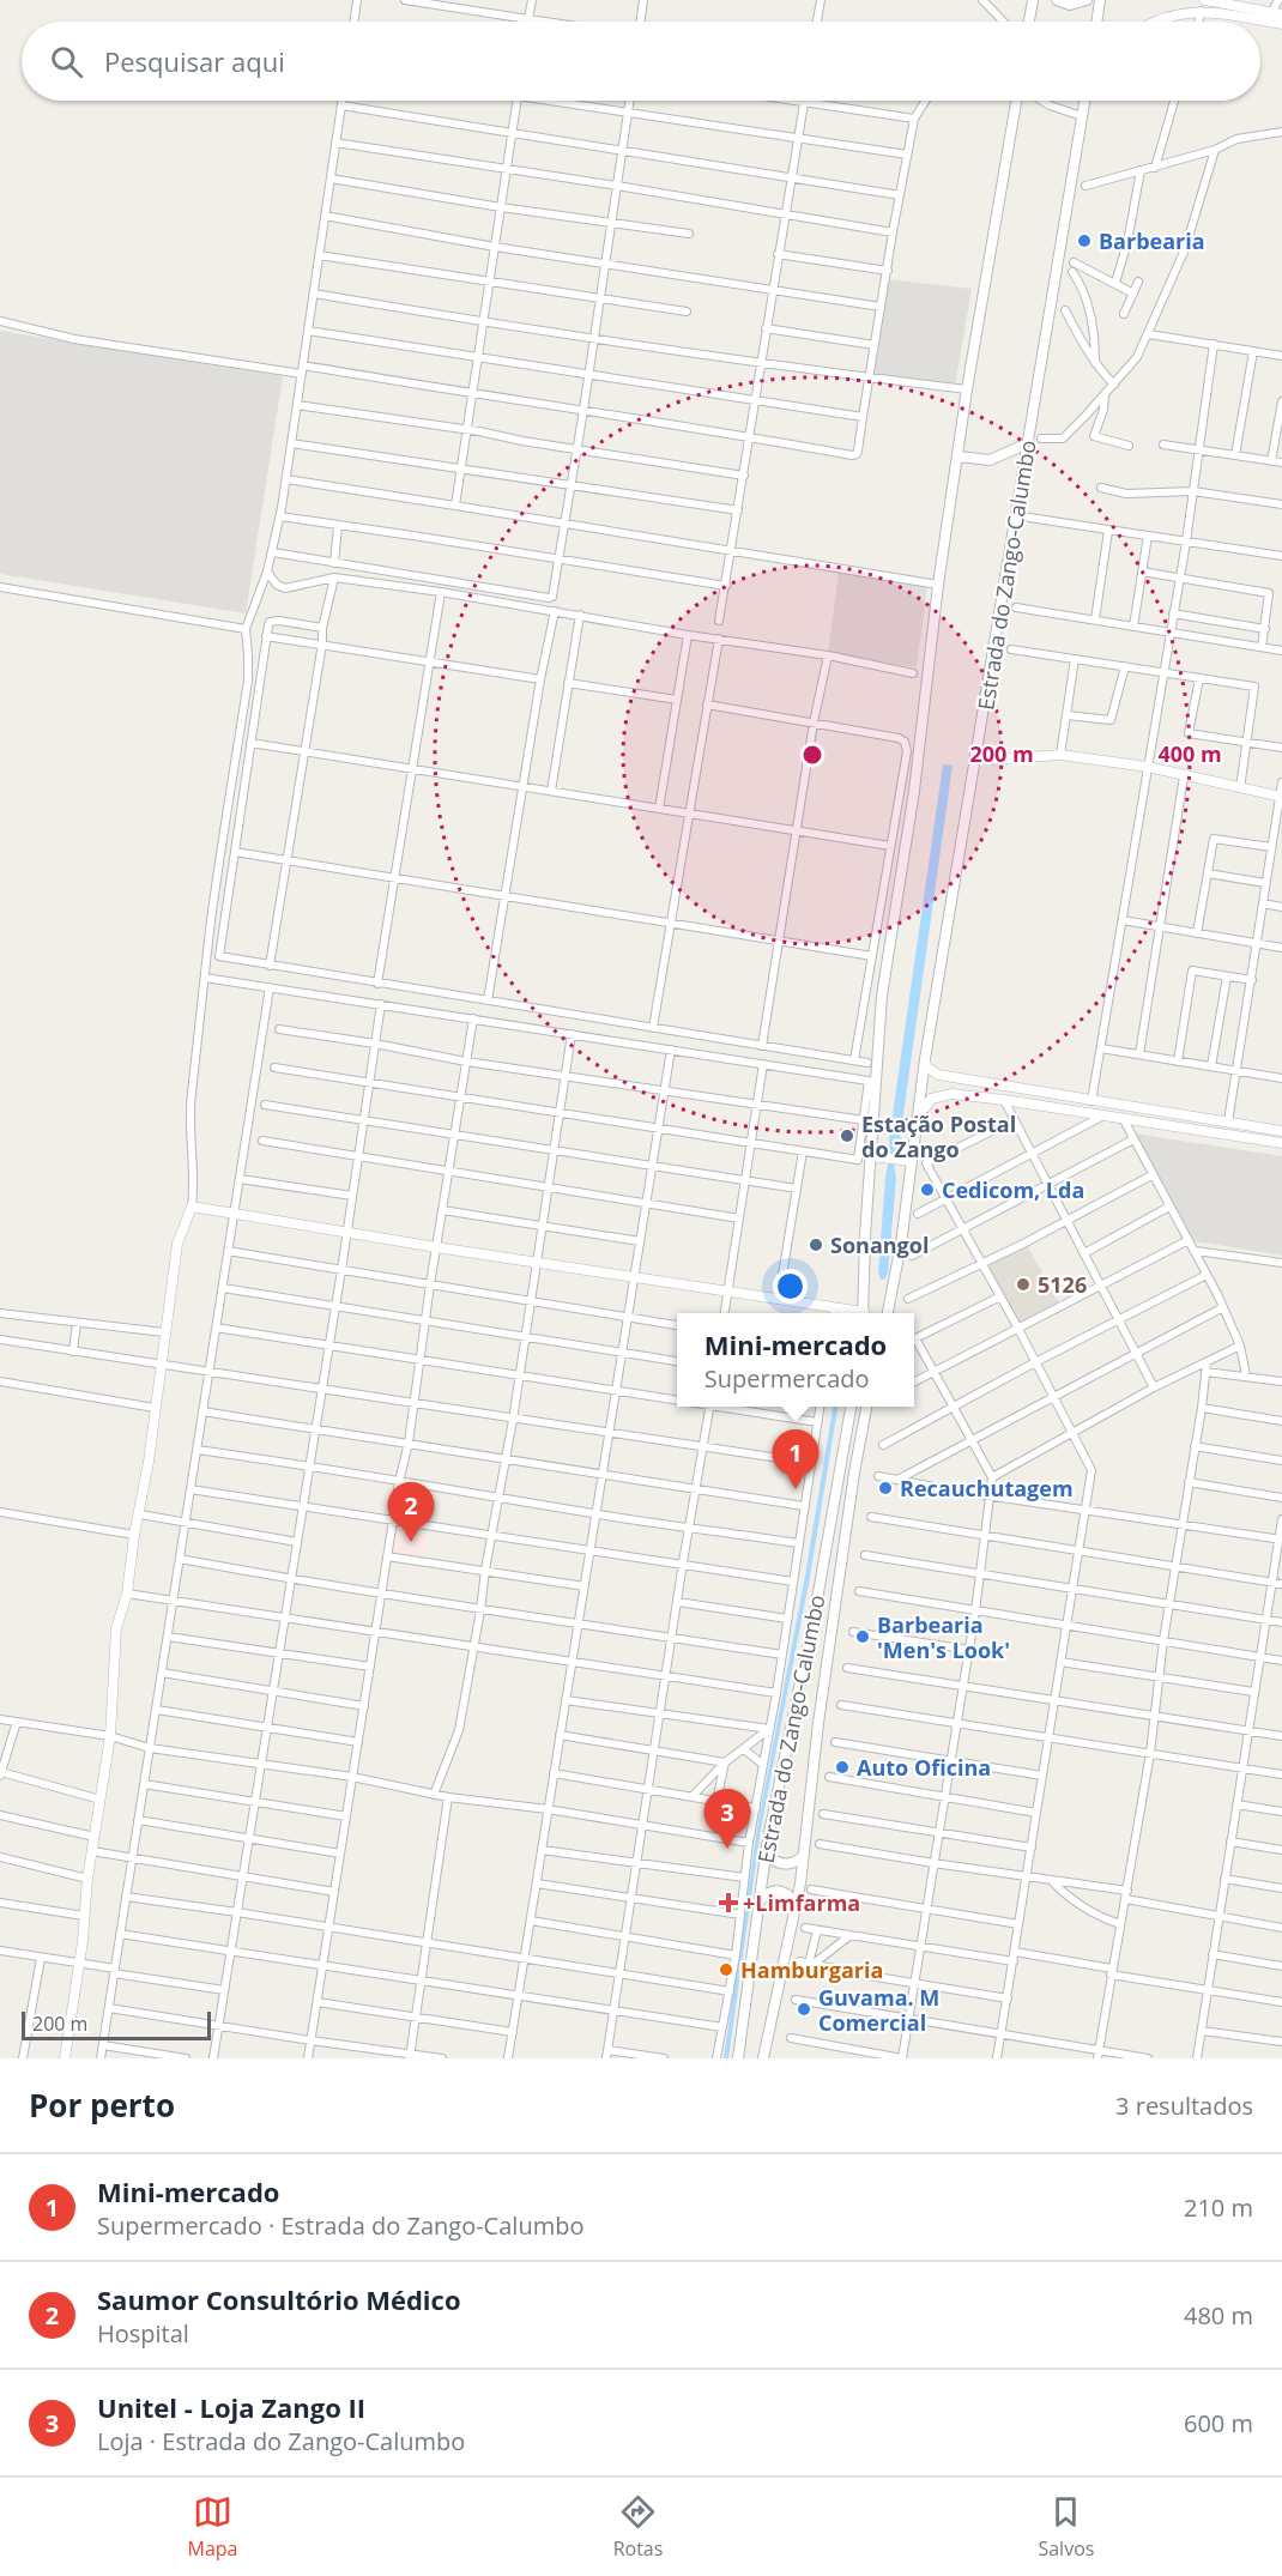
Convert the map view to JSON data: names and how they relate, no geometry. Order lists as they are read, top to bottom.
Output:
{
  "streets": {
    "main road": ["Estrada do Zango-Calumbo"]
  },
  "places": {
    "other": [
      "Barbearia",
      "Estação Postal do Zango",
      "Cedicom, Lda",
      "Sonangol",
      "5126",
      "Recauchutagem",
      "Barbearia 'Men's Look'",
      "Auto Oficina",
      "Hamburgaria",
      "Guvama. M Comercial"
    ],
    "health": ["+Limfarma"]
  },
  "scale_bar": "200 m",
  "page": {
    "search": "Pesquisar aqui",
    "popup": ["Mini-mercado", "Supermercado"],
    "pins": ["1", "2", "3"],
    "scale": "200 m",
    "heading": ["Por perto", "3 resultados"],
    "list": [
      {
        "mark": "1",
        "name": "Mini-mercado",
        "note": "Supermercado · Estrada do Zango-Calumbo",
        "value": "210 m"
      },
      {
        "mark": "2",
        "name": "Saumor Consultório Médico",
        "note": "Hospital",
        "value": "480 m"
      },
      {
        "mark": "3",
        "name": "Unitel - Loja Zango II",
        "note": "Loja · Estrada do Zango-Calumbo",
        "value": "600 m"
      }
    ],
    "nav": ["Mapa", "Rotas", "Salvos"]
  },
  "rings": ["200 m", "400 m"]
}
